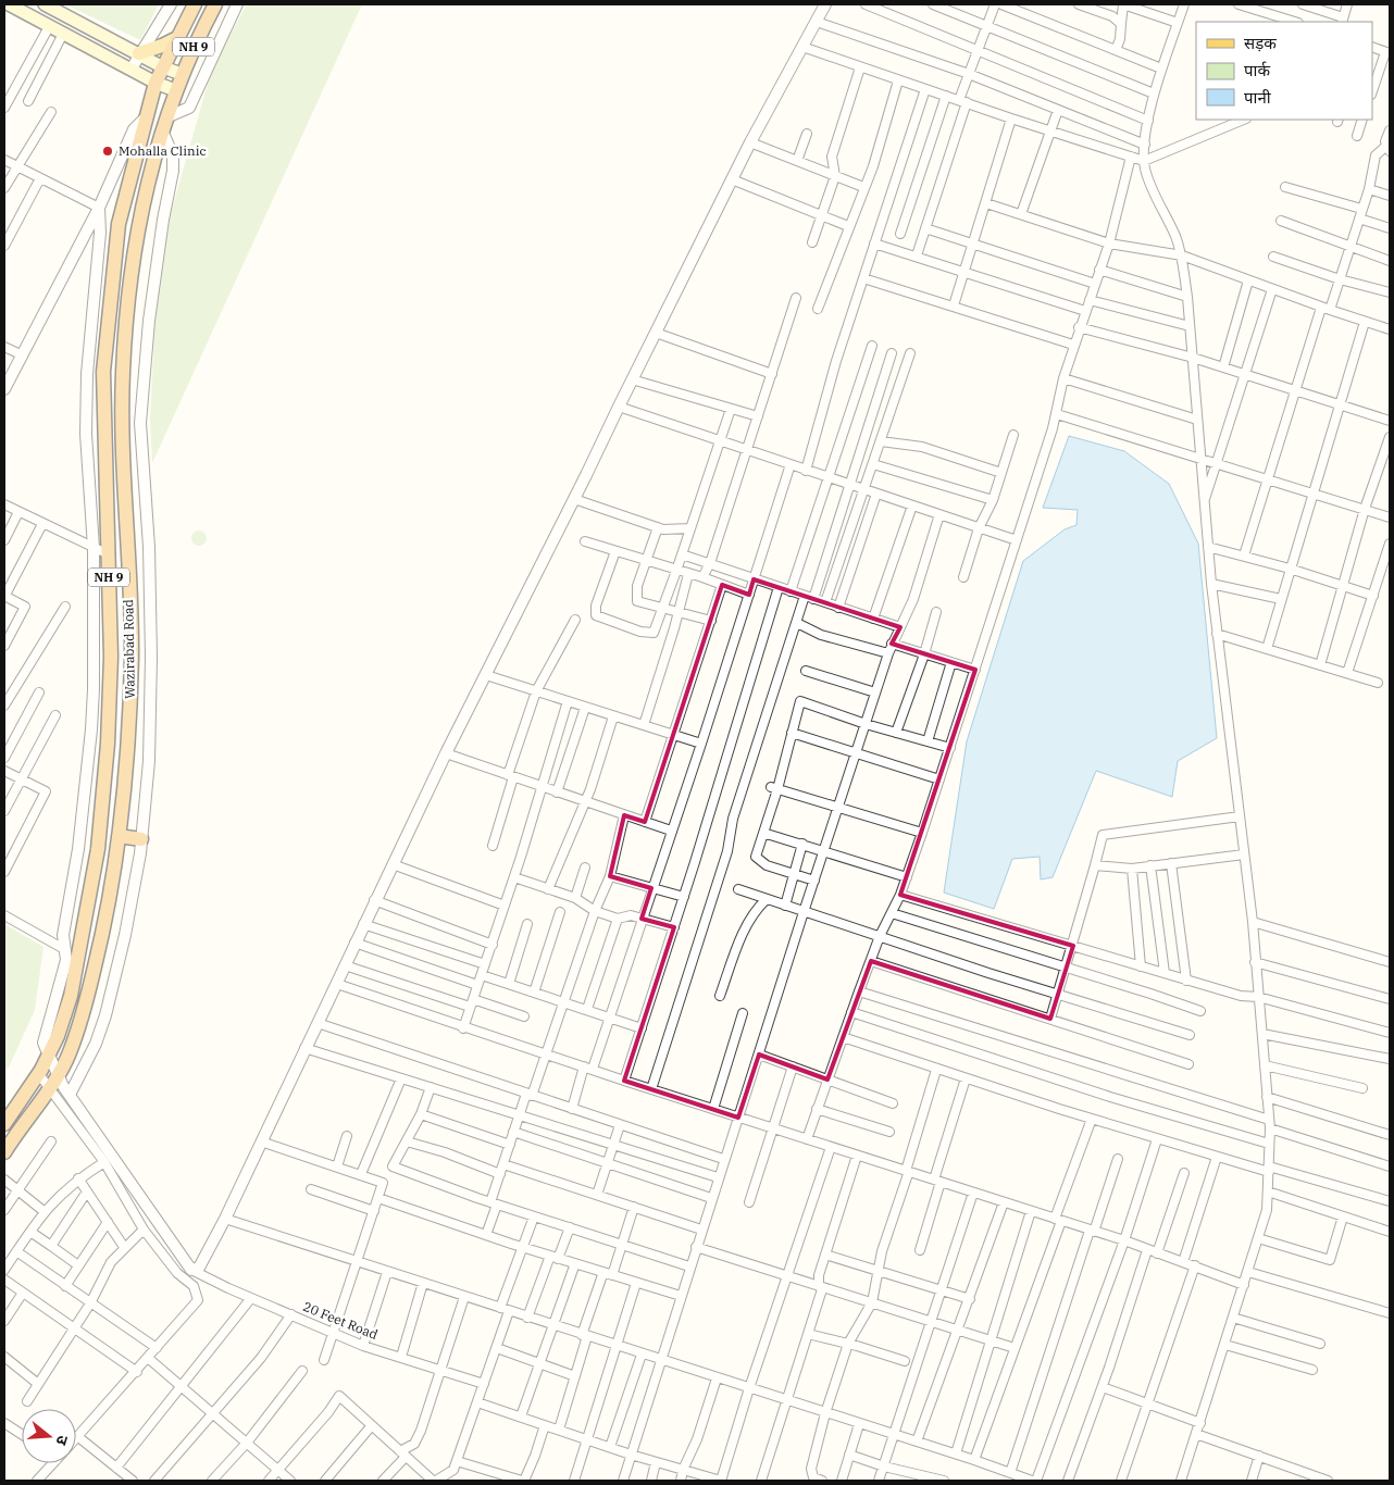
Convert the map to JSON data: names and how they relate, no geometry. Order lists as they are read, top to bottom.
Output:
{
  "streets": {
    "highway": ["NH 9", "Wazirabad Road"],
    "street": ["20 Feet Road"]
  },
  "places": ["Mohalla Clinic"],
  "legend": ["सड़क", "पार्क", "पानी"],
  "north": "right"
}
